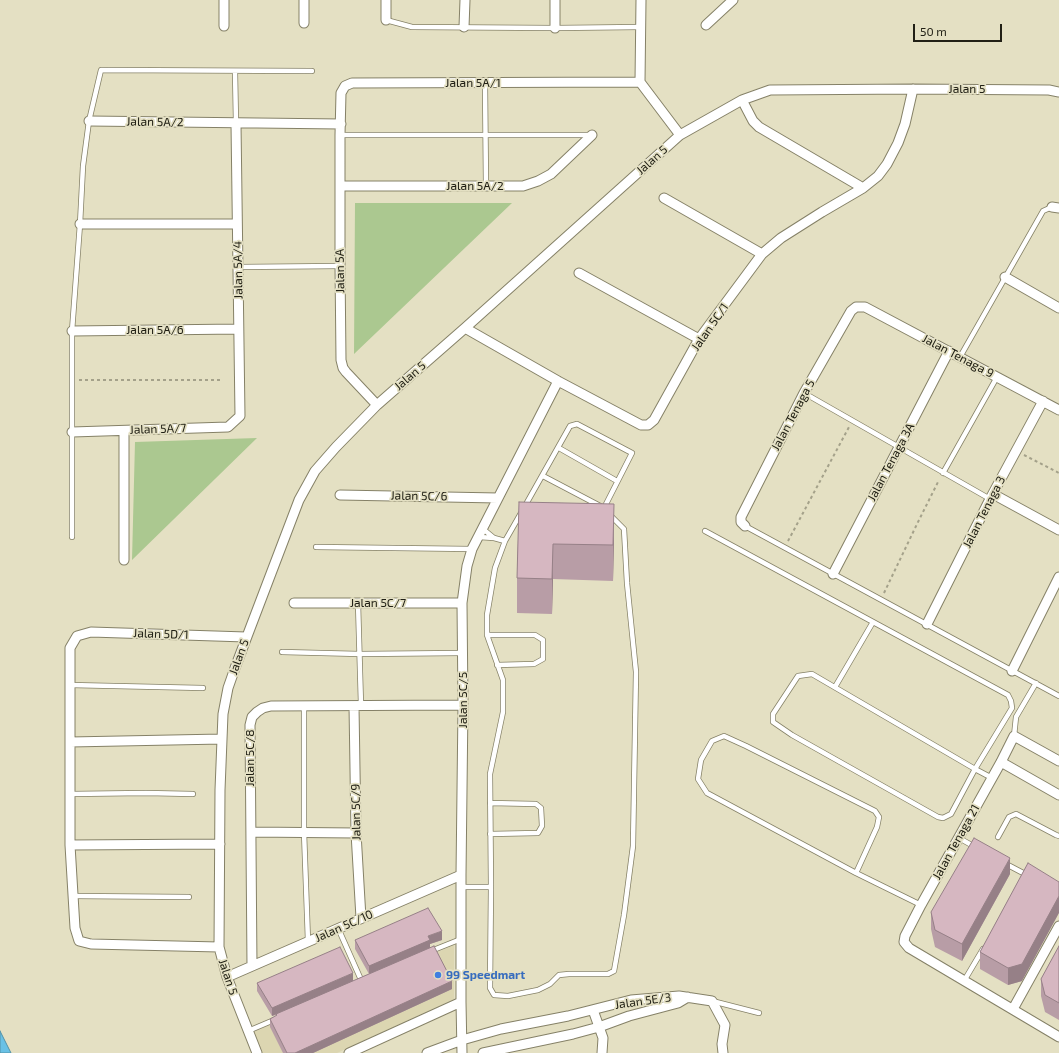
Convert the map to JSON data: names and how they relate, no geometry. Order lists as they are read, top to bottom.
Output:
{
  "streets": {
    "street": [
      "Jalan 5A/1",
      "Jalan 5",
      "Jalan 5A/2",
      "Jalan 5A/4",
      "Jalan 5A",
      "Jalan 5C/1",
      "Jalan 5A/6",
      "Jalan Tenaga 9",
      "Jalan Tenaga 5",
      "Jalan 5A/7",
      "Jalan Tenaga 3A",
      "Jalan 5C/6",
      "Jalan Tenaga 3",
      "Jalan 5C/7",
      "Jalan 5D/1",
      "Jalan 5C/5",
      "Jalan 5C/8",
      "Jalan 5C/9",
      "Jalan Tenaga 21",
      "Jalan 5C/10",
      "Jalan 5E/3"
    ]
  },
  "crossings": [
    ["Jalan 5A/1", "Jalan 5A/2"],
    ["Jalan 5A/1", "Jalan 5A"],
    ["Jalan 5", "Jalan 5A"],
    ["Jalan 5", "Jalan 5C/1"],
    ["Jalan 5", "Jalan 5D/1"],
    ["Jalan 5", "Jalan 5C/10"],
    ["Jalan 5A/2", "Jalan 5A/4"],
    ["Jalan 5A/2", "Jalan 5A"],
    ["Jalan 5A/4", "Jalan 5A/6"],
    ["Jalan 5A/4", "Jalan 5A/7"],
    ["Jalan 5C/1", "Jalan 5C/5"],
    ["Jalan Tenaga 9", "Jalan Tenaga 5"],
    ["Jalan Tenaga 9", "Jalan Tenaga 3A"],
    ["Jalan Tenaga 9", "Jalan Tenaga 3"],
    ["Jalan 5C/6", "Jalan 5C/5"],
    ["Jalan 5C/7", "Jalan 5C/5"],
    ["Jalan 5C/5", "Jalan 5C/8"],
    ["Jalan 5C/5", "Jalan 5C/10"],
    ["Jalan 5C/5", "Jalan 5E/3"],
    ["Jalan 5C/8", "Jalan 5C/9"],
    ["Jalan 5C/8", "Jalan 5C/10"],
    ["Jalan 5C/9", "Jalan 5C/10"]
  ],
  "places": ["99 Speedmart"],
  "scale_bar": "50 m"
}
